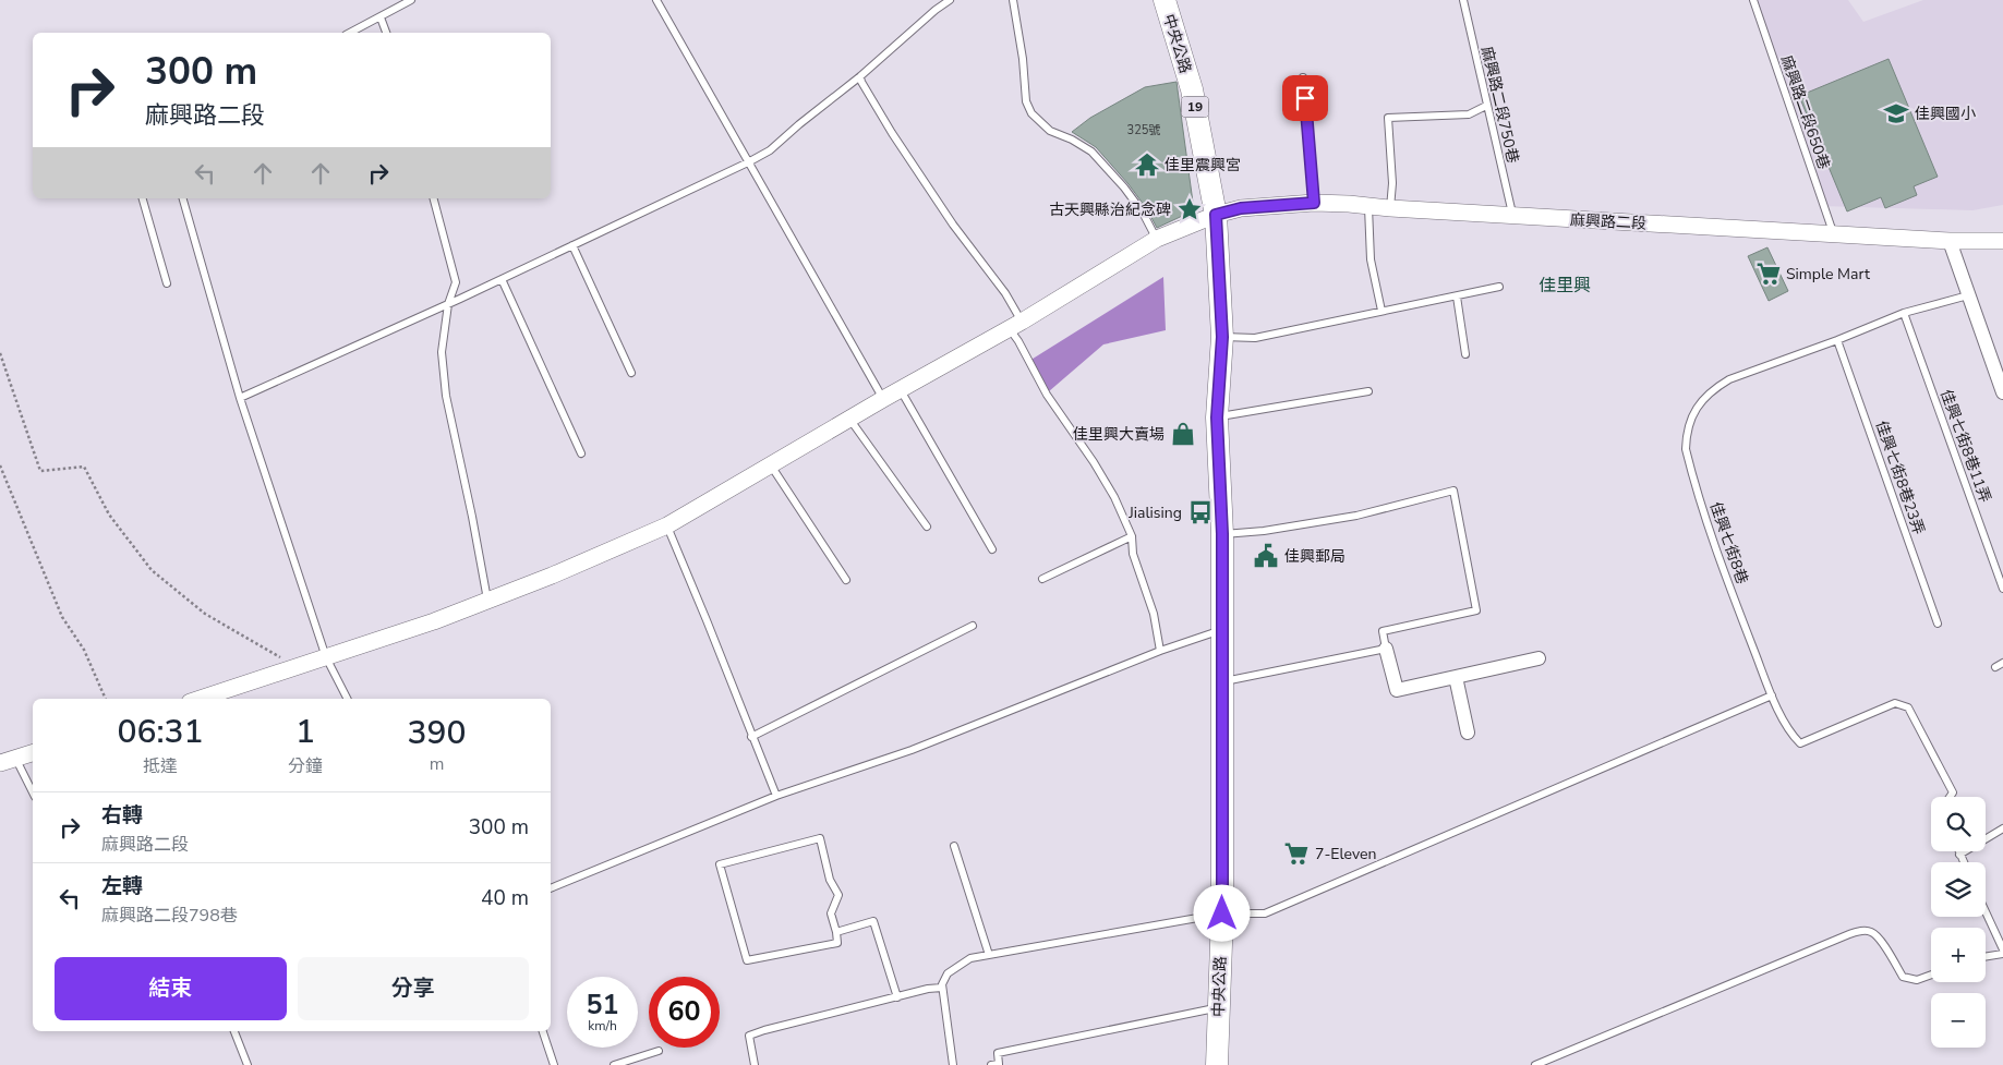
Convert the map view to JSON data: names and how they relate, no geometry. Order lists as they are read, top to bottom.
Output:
{
  "streets": {
    "main road": ["中央公路", "19"],
    "street": ["麻興路二段"],
    "lane": [
      "麻興路二段750巷",
      "麻興路二段650巷",
      "佳興七街8巷11弄",
      "佳興七街8巷23弄",
      "佳興七街8巷"
    ]
  },
  "crossings": [
    ["中央公路", "麻興路二段"],
    ["麻興路二段750巷", "麻興路二段"],
    ["麻興路二段650巷", "麻興路二段"],
    ["佳興七街8巷11弄", "佳興七街8巷"],
    ["佳興七街8巷23弄", "佳興七街8巷"]
  ],
  "districts": ["佳里興"],
  "places": {
    "school or university": ["佳興國小"],
    "temple": ["佳里震興宮"],
    "place": ["古天興縣治紀念碑"],
    "supermarket": ["Simple Mart", "7-Eleven"],
    "shop": ["佳里興大賣場"],
    "bus stop": ["Jialising"],
    "public building": ["佳興郵局"]
  },
  "house_numbers": ["325號"],
  "page": {
    "turn": ["300 m", "麻興路二段"],
    "eta": [
      "06:31",
      "抵達",
      "1",
      "分鐘",
      "390",
      "m"
    ],
    "list": [
      {
        "name": "右轉",
        "note": "麻興路二段",
        "value": "300 m"
      },
      {
        "name": "左轉",
        "note": "麻興路二段798巷",
        "value": "40 m"
      }
    ],
    "map_buttons": ["+", "−"],
    "buttons": ["結束", "分享"],
    "speed": "51 km/h",
    "limit": "60"
  }
}
